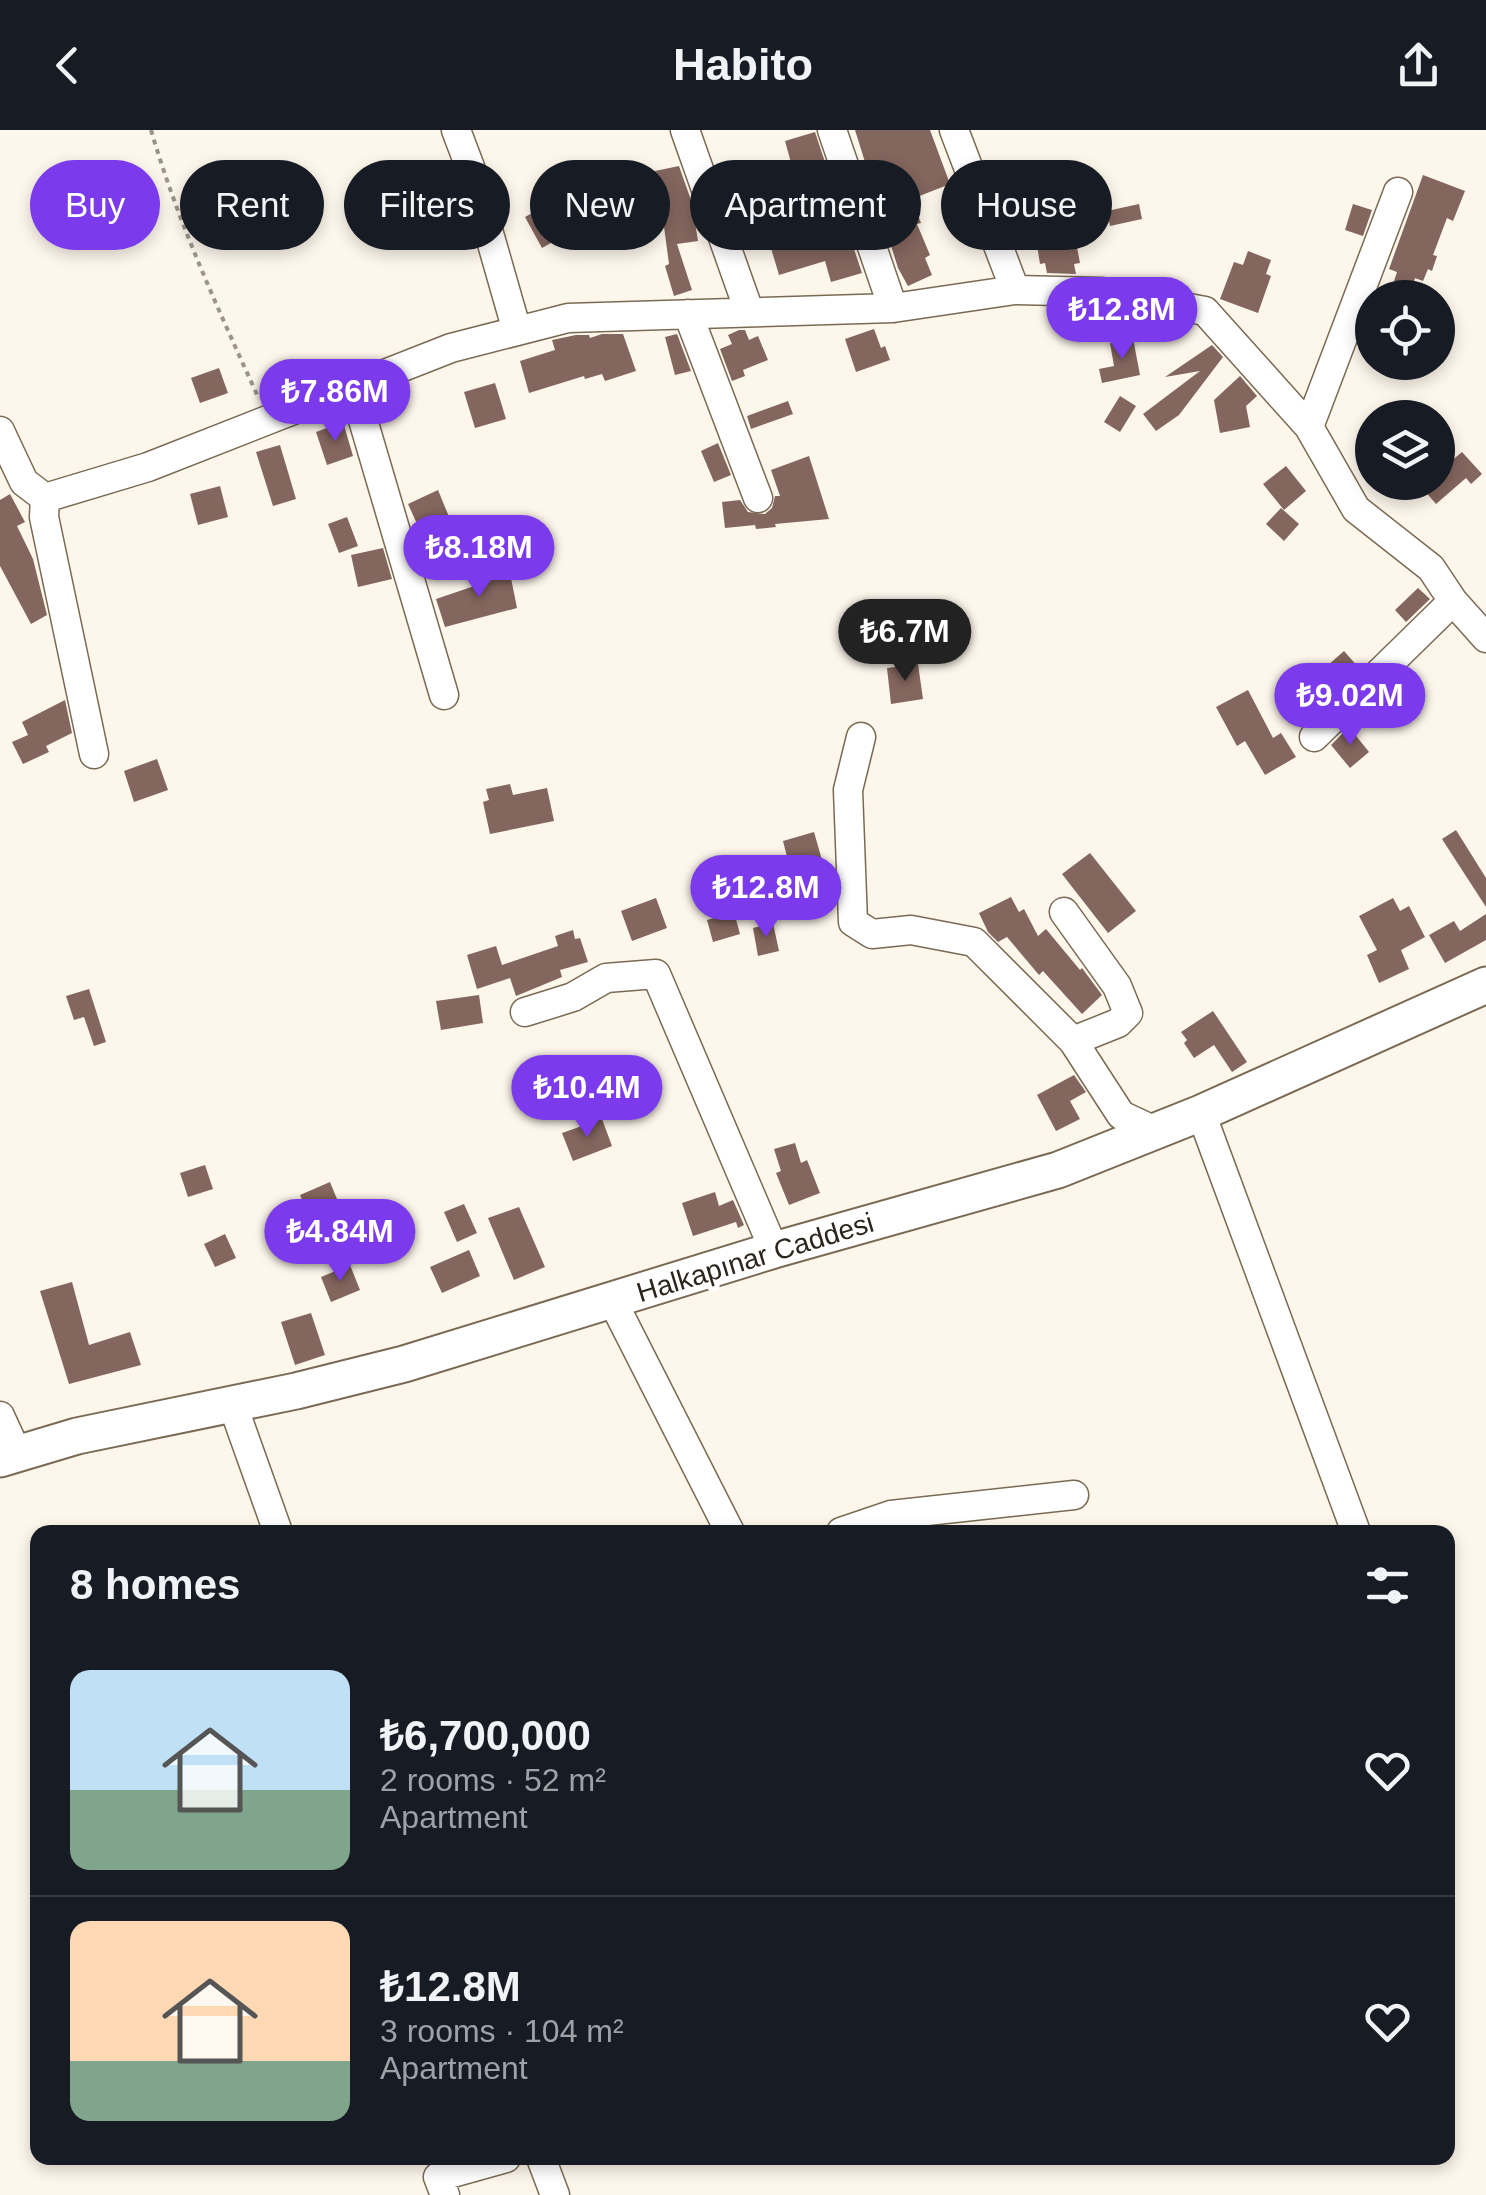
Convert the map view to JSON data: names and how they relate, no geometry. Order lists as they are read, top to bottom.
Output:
{
  "streets": {
    "main road": ["Halkapınar Caddesi"]
  },
  "page": {
    "header": "Habito",
    "chip": [
      "Buy",
      "Rent",
      "Filters",
      "New",
      "Apartment",
      "House"
    ],
    "price": [
      "₺12.8M",
      "₺7.86M",
      "₺8.18M",
      "₺6.7M",
      "₺9.02M",
      "₺12.8M",
      "₺10.4M",
      "₺4.84M"
    ],
    "heading": "8 homes",
    "list": [
      {
        "name": "₺6,700,000",
        "note": "2 rooms · 52 m² · Apartment"
      },
      {
        "name": "₺12.8M",
        "note": "3 rooms · 104 m² · Apartment"
      }
    ]
  }
}
